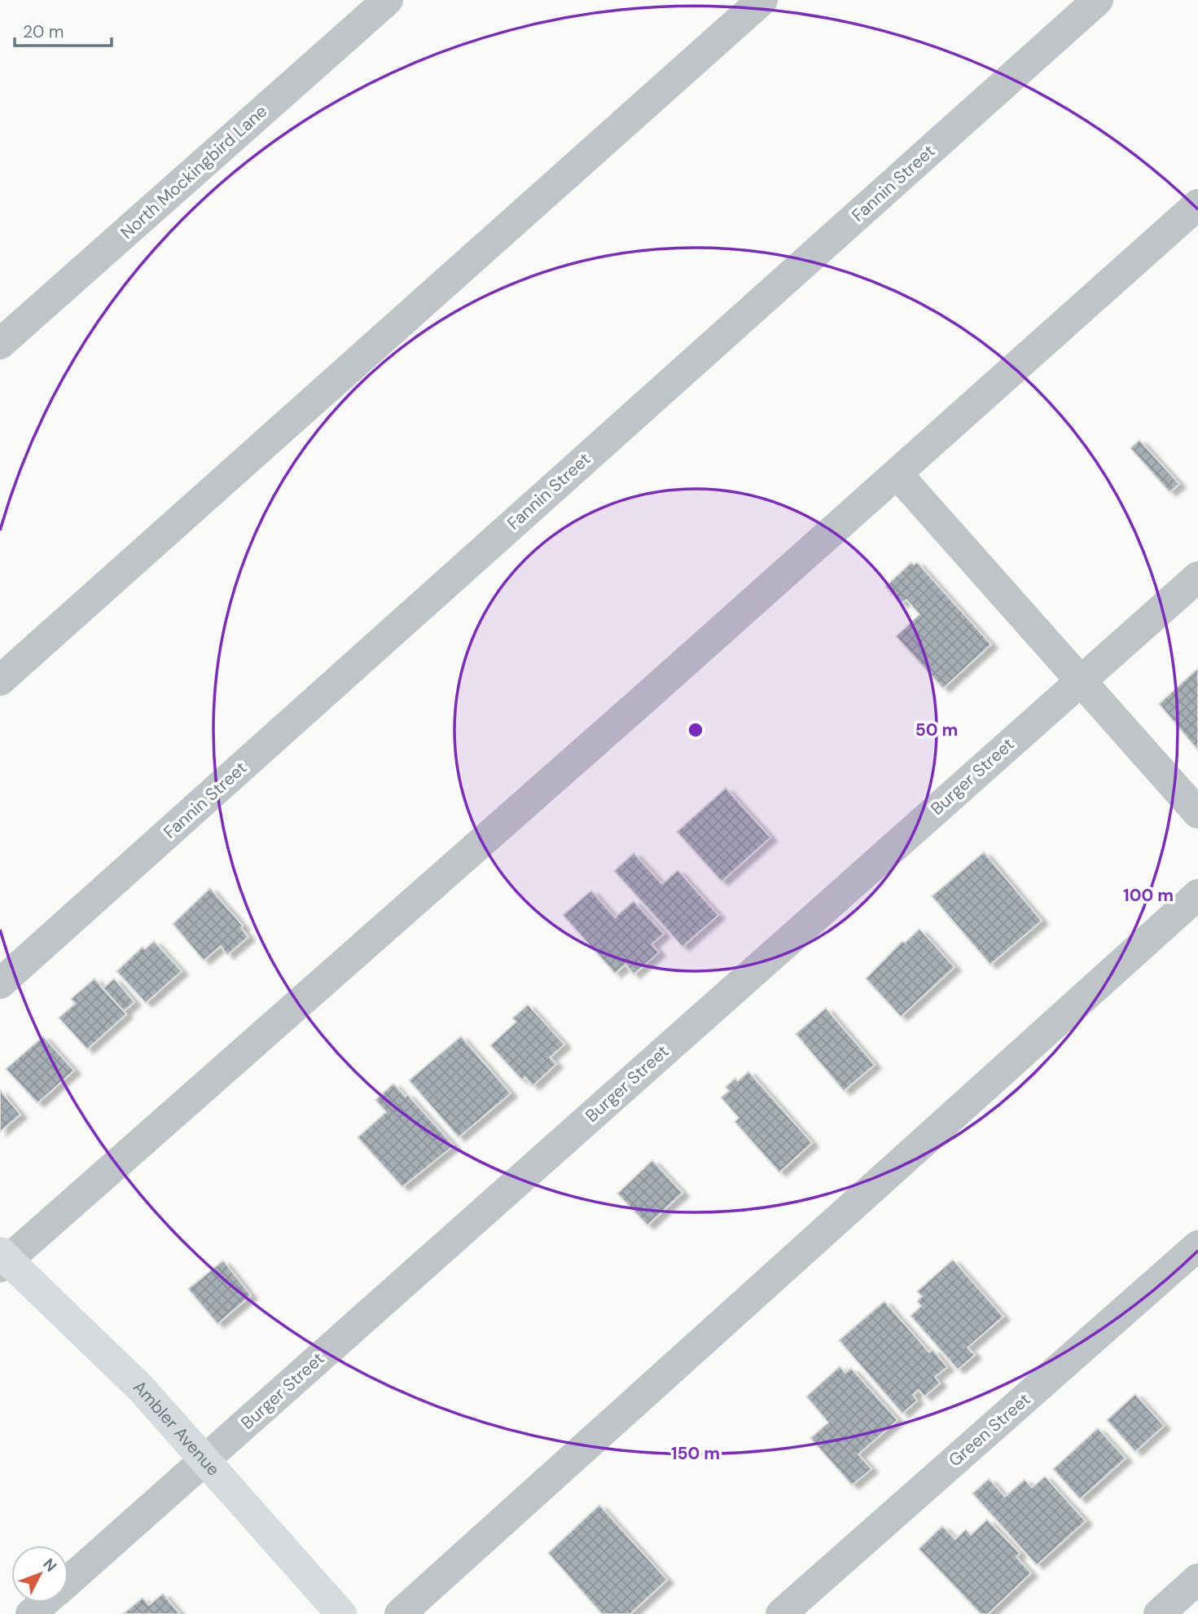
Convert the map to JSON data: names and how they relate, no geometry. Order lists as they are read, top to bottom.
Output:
{
  "streets": {
    "main road": ["Ambler Avenue"],
    "street": [
      "North Mockingbird Lane",
      "Fannin Street",
      "Burger Street",
      "Green Street"
    ]
  },
  "crossings": [
    ["Burger Street", "Ambler Avenue"]
  ],
  "scale_bar": "20 m",
  "north": "top right",
  "rings": ["50 m", "100 m", "150 m"]
}
